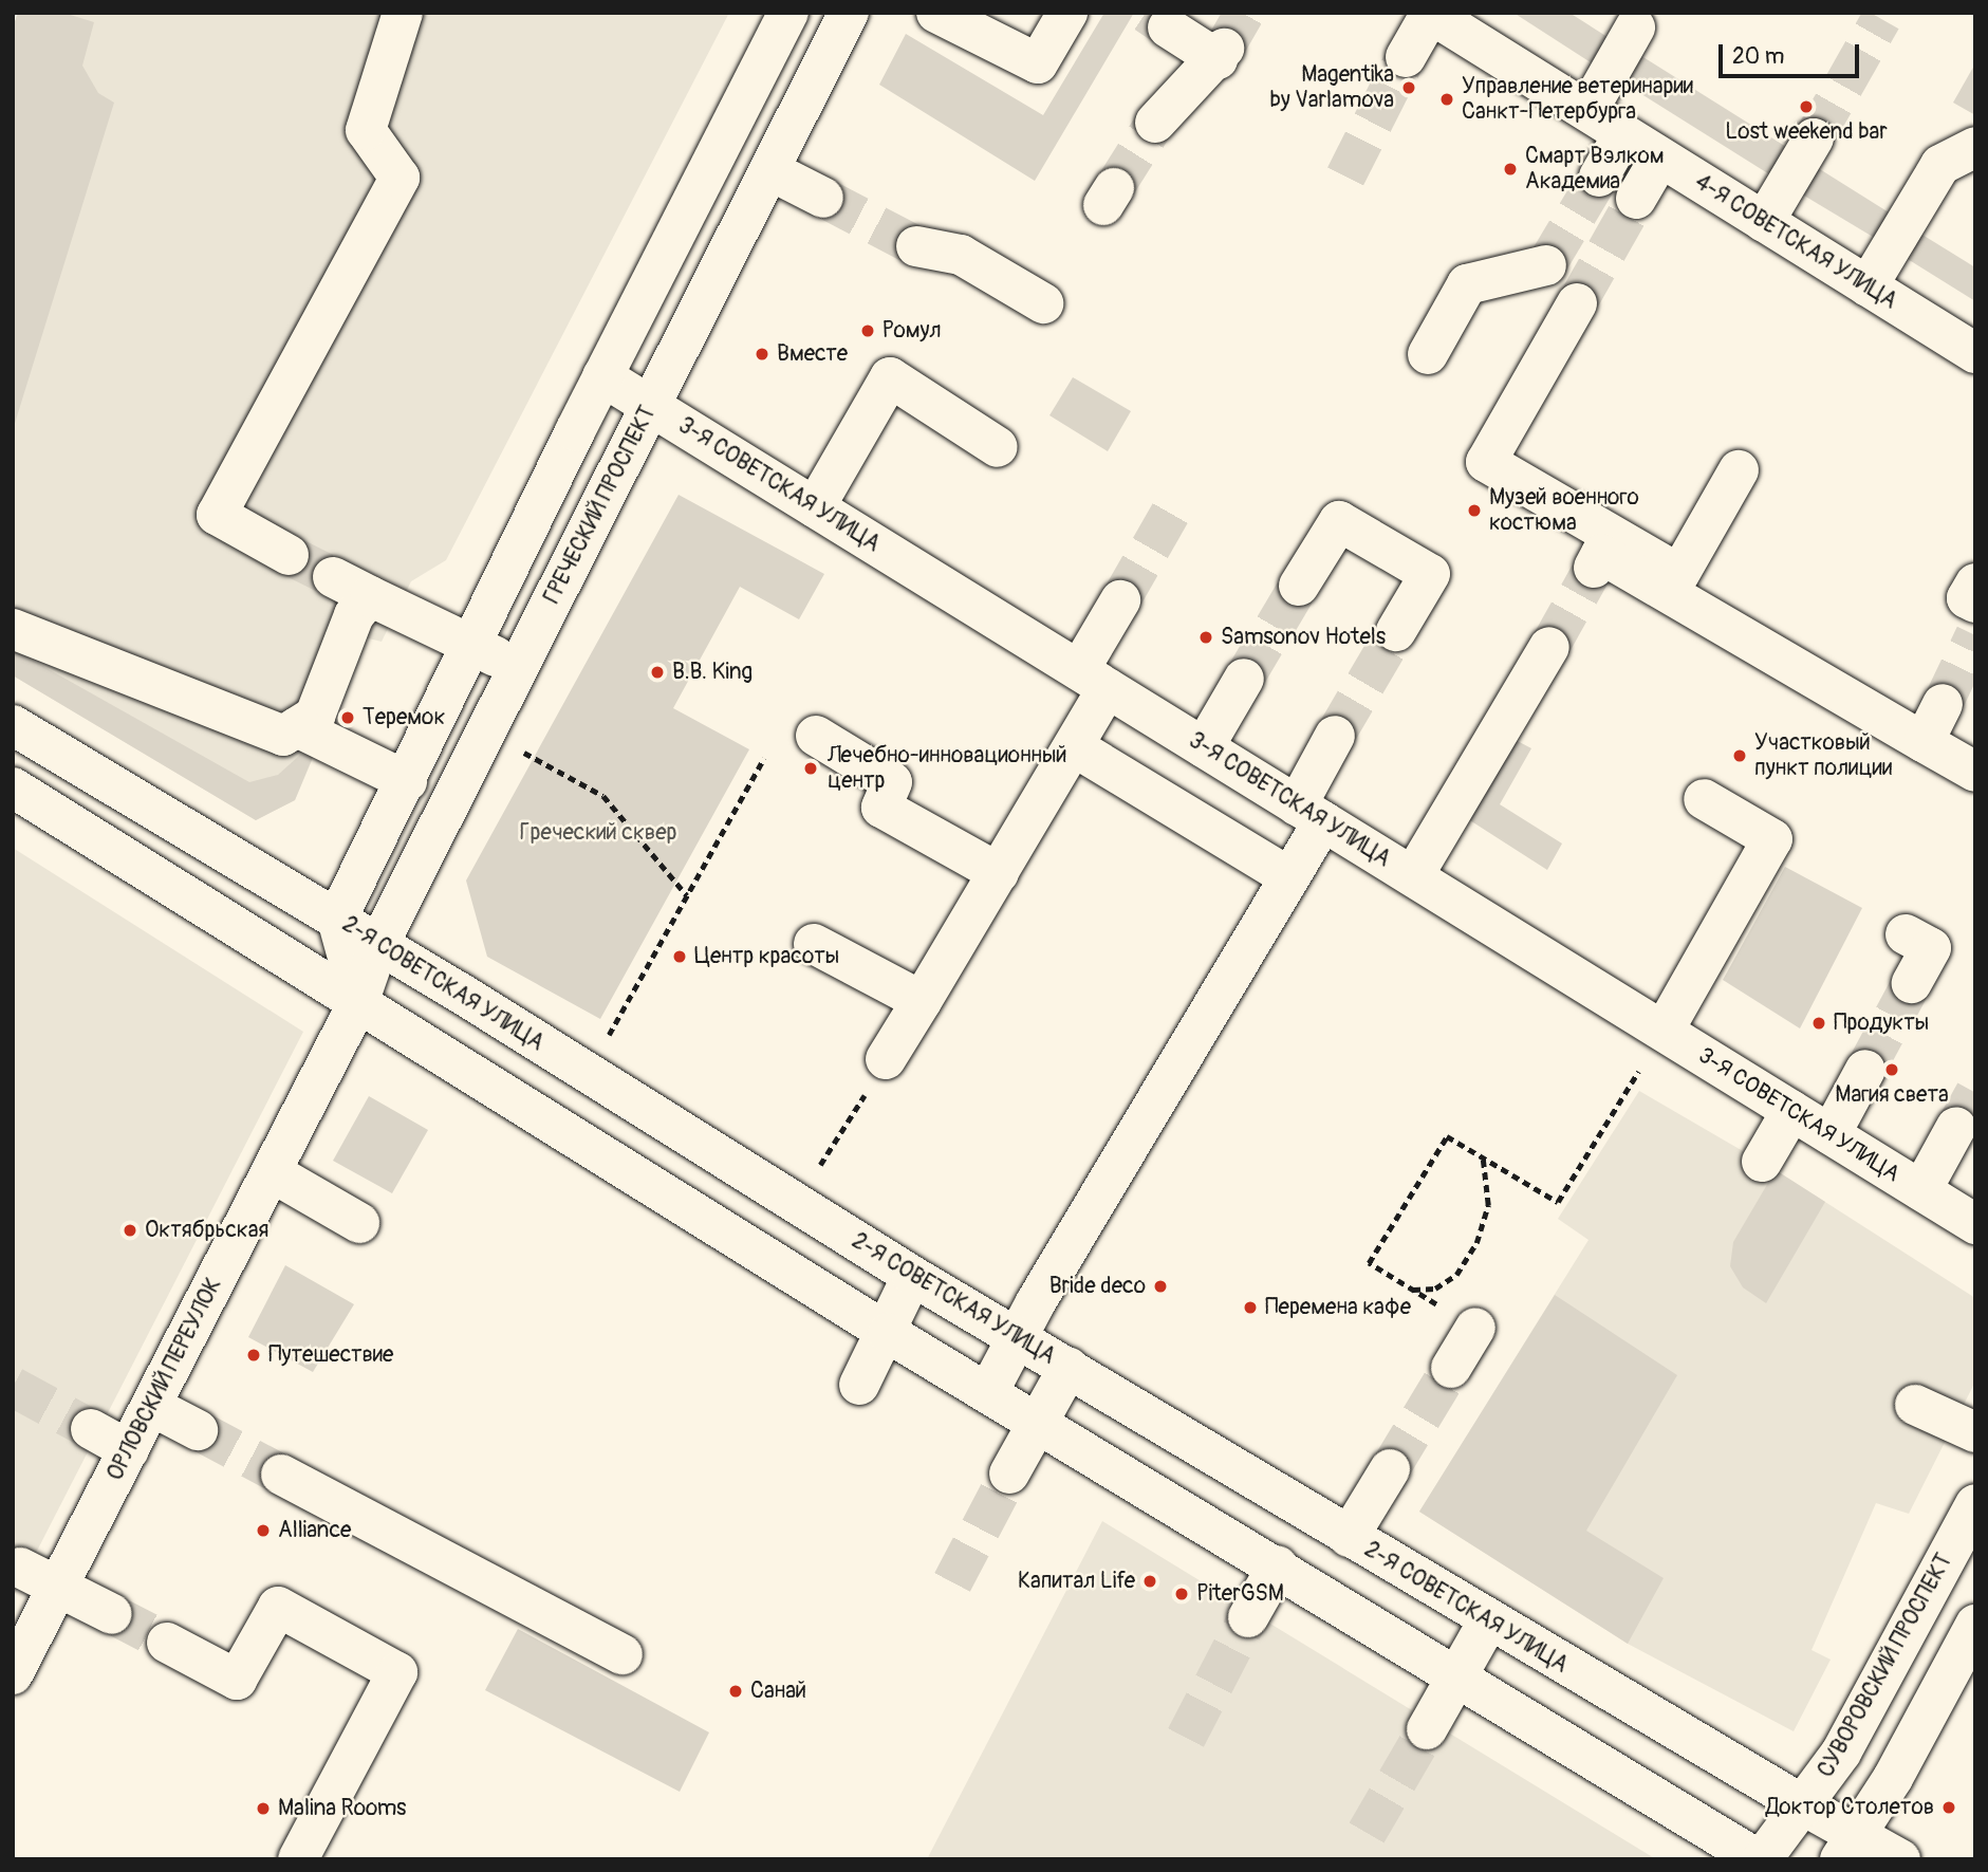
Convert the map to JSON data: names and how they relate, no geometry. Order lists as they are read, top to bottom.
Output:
{
  "streets": {
    "street": [
      "4-Я СОВЕТСКАЯ УЛИЦА",
      "3-Я СОВЕТСКАЯ УЛИЦА",
      "ГРЕЧЕСКИЙ ПРОСПЕКТ",
      "2-Я СОВЕТСКАЯ УЛИЦА",
      "ОРЛОВСКИЙ ПЕРЕУЛОК",
      "СУВОРОВСКИЙ ПРОСПЕКТ"
    ]
  },
  "crossings": [
    ["3-Я СОВЕТСКАЯ УЛИЦА", "ГРЕЧЕСКИЙ ПРОСПЕКТ"],
    ["ГРЕЧЕСКИЙ ПРОСПЕКТ", "2-Я СОВЕТСКАЯ УЛИЦА"],
    ["ГРЕЧЕСКИЙ ПРОСПЕКТ", "ОРЛОВСКИЙ ПЕРЕУЛОК"],
    ["2-Я СОВЕТСКАЯ УЛИЦА", "СУВОРОВСКИЙ ПРОСПЕКТ"]
  ],
  "parks": ["Греческий сквер"],
  "places": [
    "Magentika by Varlamova",
    "Управление ветеринарии Санкт-Петербурга",
    "Lost weekend bar",
    "Смарт Вэлком Академиа",
    "Ромул",
    "Вместе",
    "Музей военного костюма",
    "Samsonov Hotels",
    "B.B. King",
    "Теремок",
    "Участковый пункт полиции",
    "Лечебно-инновационный центр",
    "Центр красоты",
    "Продукты",
    "Магия света",
    "Октябрьская",
    "Bride deco",
    "Перемена кафе",
    "Путешествие",
    "Alliance",
    "Капитал Life",
    "PiterGSM",
    "Санай",
    "Доктор Столетов",
    "Malina Rooms"
  ],
  "scale_bar": "20 m"
}
